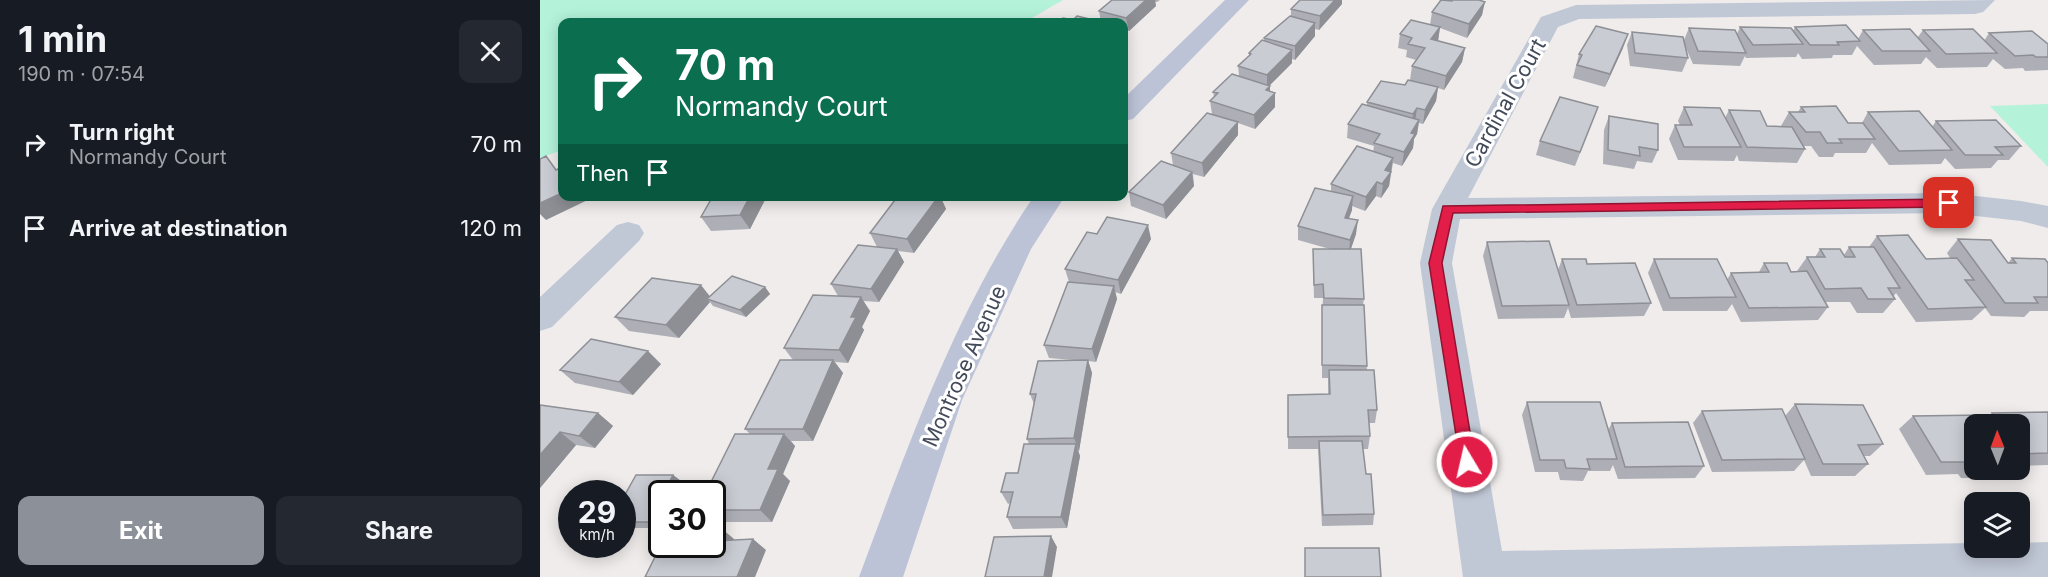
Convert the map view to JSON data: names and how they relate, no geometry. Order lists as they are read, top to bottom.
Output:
{
  "streets": {
    "street": ["Cardinal Court", "Montrose Avenue"]
  },
  "north": "top",
  "page": {
    "heading": ["1 min", "190 m · 07:54"],
    "turn": ["70 m", "Normandy Court"],
    "list": [
      {
        "name": "Turn right",
        "note": "Normandy Court",
        "value": "70 m"
      },
      {
        "name": "Arrive at destination",
        "value": "120 m"
      }
    ],
    "then": "Then",
    "speed": "29 km/h",
    "limit": "30",
    "buttons": ["Exit", "Share"]
  }
}
